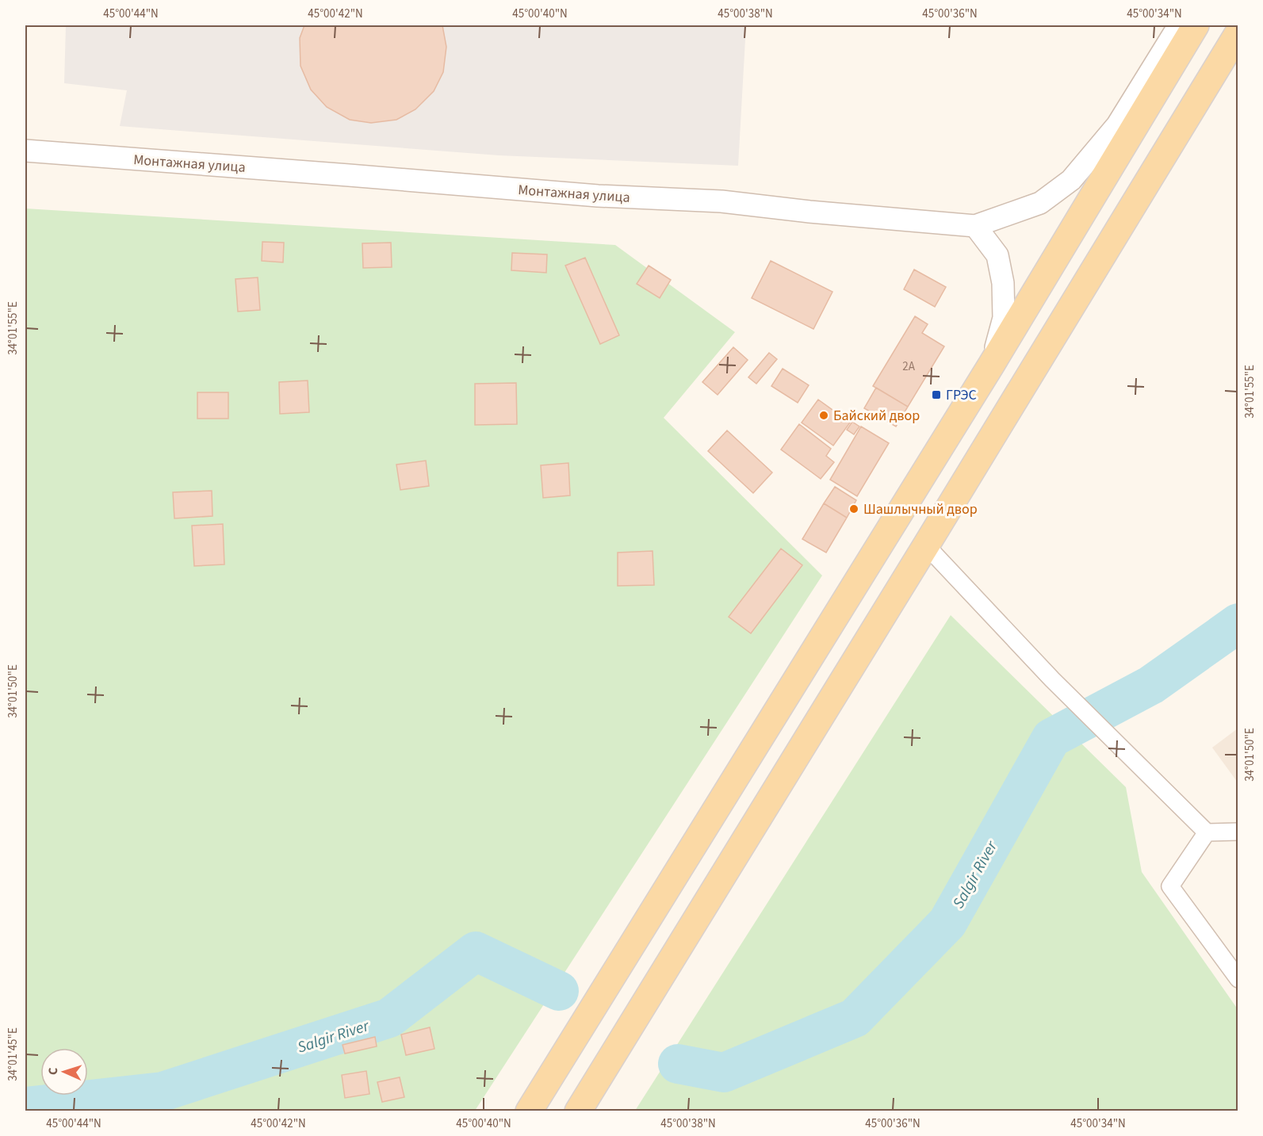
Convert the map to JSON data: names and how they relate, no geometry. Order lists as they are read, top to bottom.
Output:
{
  "streets": {
    "street": ["Монтажная улица"]
  },
  "water": ["Salgir River"],
  "places": {
    "transit": ["ГРЭС"],
    "other": ["Байский двор", "Шашлычный двор"]
  },
  "house_numbers": ["2А"],
  "north": "left",
  "coordinates": [
    "45°00'44\"N",
    "45°00'42\"N",
    "45°00'40\"N",
    "45°00'38\"N",
    "45°00'36\"N",
    "45°00'34\"N",
    "34°01'55\"E",
    "34°01'50\"E",
    "34°01'45\"E"
  ]
}
